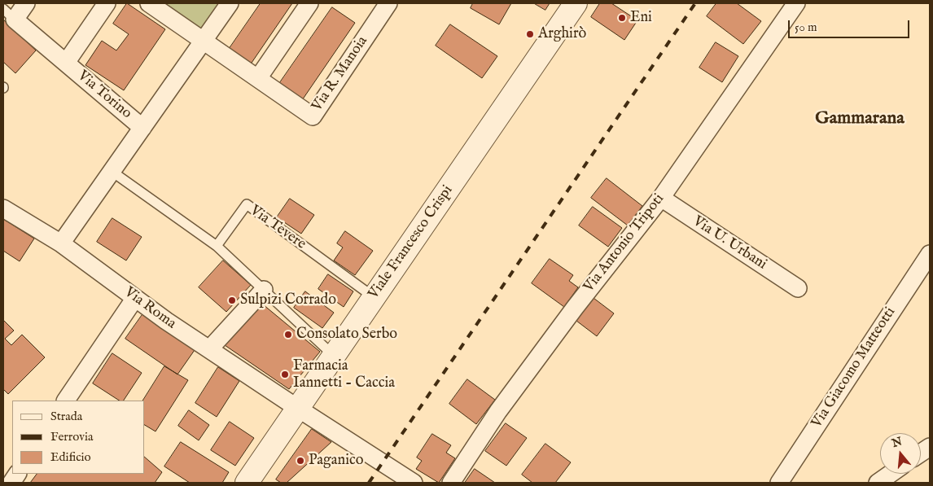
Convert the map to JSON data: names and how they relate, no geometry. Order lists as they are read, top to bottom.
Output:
{
  "streets": {
    "street": [
      "Via R. Manoia",
      "Via Torino",
      "Viale Francesco Crispi",
      "Via Antonio Tripoti",
      "Via U. Urbani",
      "Via Roma",
      "Via Giacomo Matteotti"
    ],
    "lane": ["Via Tevere"]
  },
  "crossings": [
    ["Via Tevere", "Viale Francesco Crispi"],
    ["Viale Francesco Crispi", "Via Roma"],
    ["Via Antonio Tripoti", "Via U. Urbani"]
  ],
  "districts": ["Gammarana"],
  "places": [
    "Eni",
    "Arghirò",
    "Sulpizi Corrado",
    "Consolato Serbo",
    "Farmacia Iannetti - Caccia",
    "Paganico"
  ],
  "legend": ["Strada", "Ferrovia", "Edificio"],
  "scale_bar": "50 m",
  "north": "top"
}
